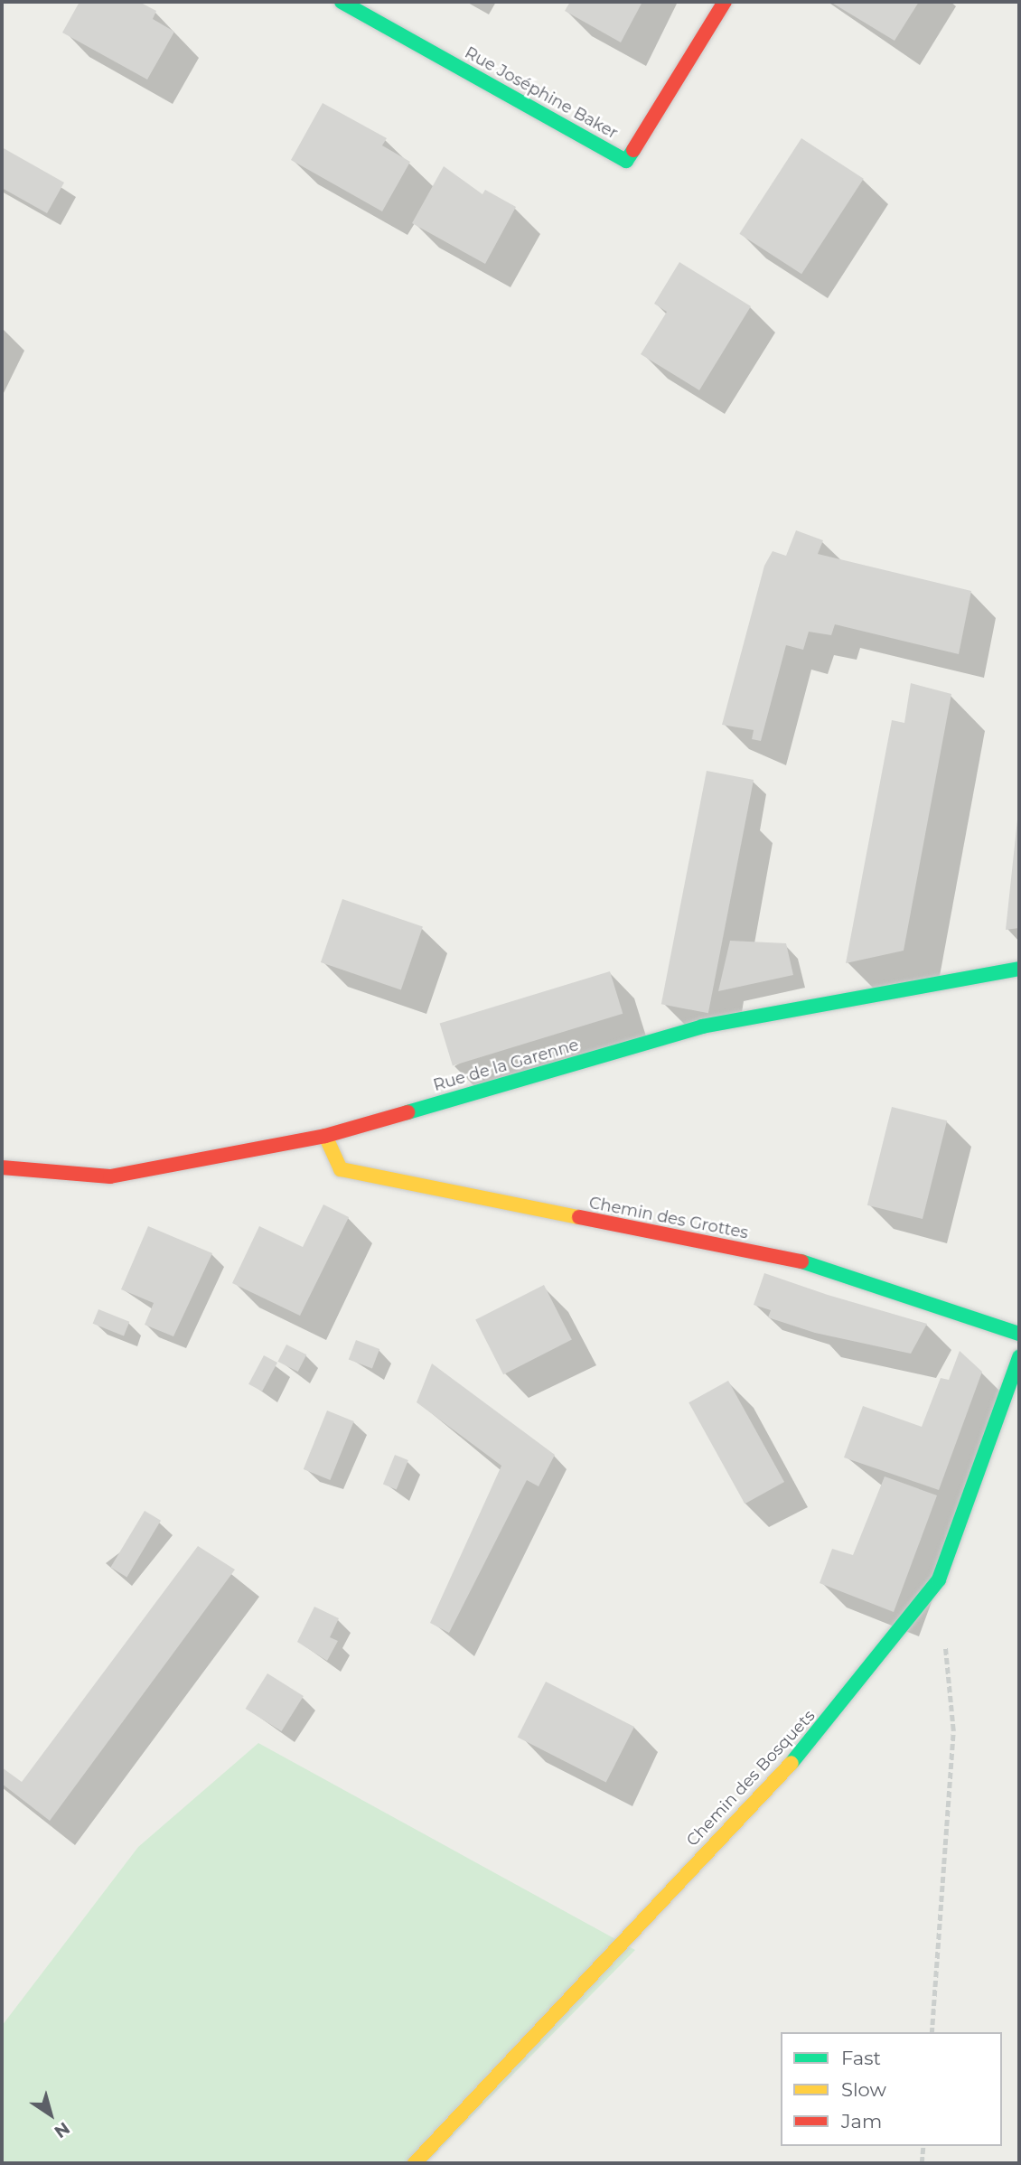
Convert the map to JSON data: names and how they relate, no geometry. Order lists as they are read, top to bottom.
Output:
{
  "streets": {
    "street": [
      "Rue Joséphine Baker",
      "Rue de la Garenne",
      "Chemin des Grottes",
      "Chemin des Bosquets"
    ]
  },
  "crossings": [
    ["Rue de la Garenne", "Chemin des Grottes"]
  ],
  "legend": ["Fast", "Slow", "Jam"],
  "north": "bottom right"
}
